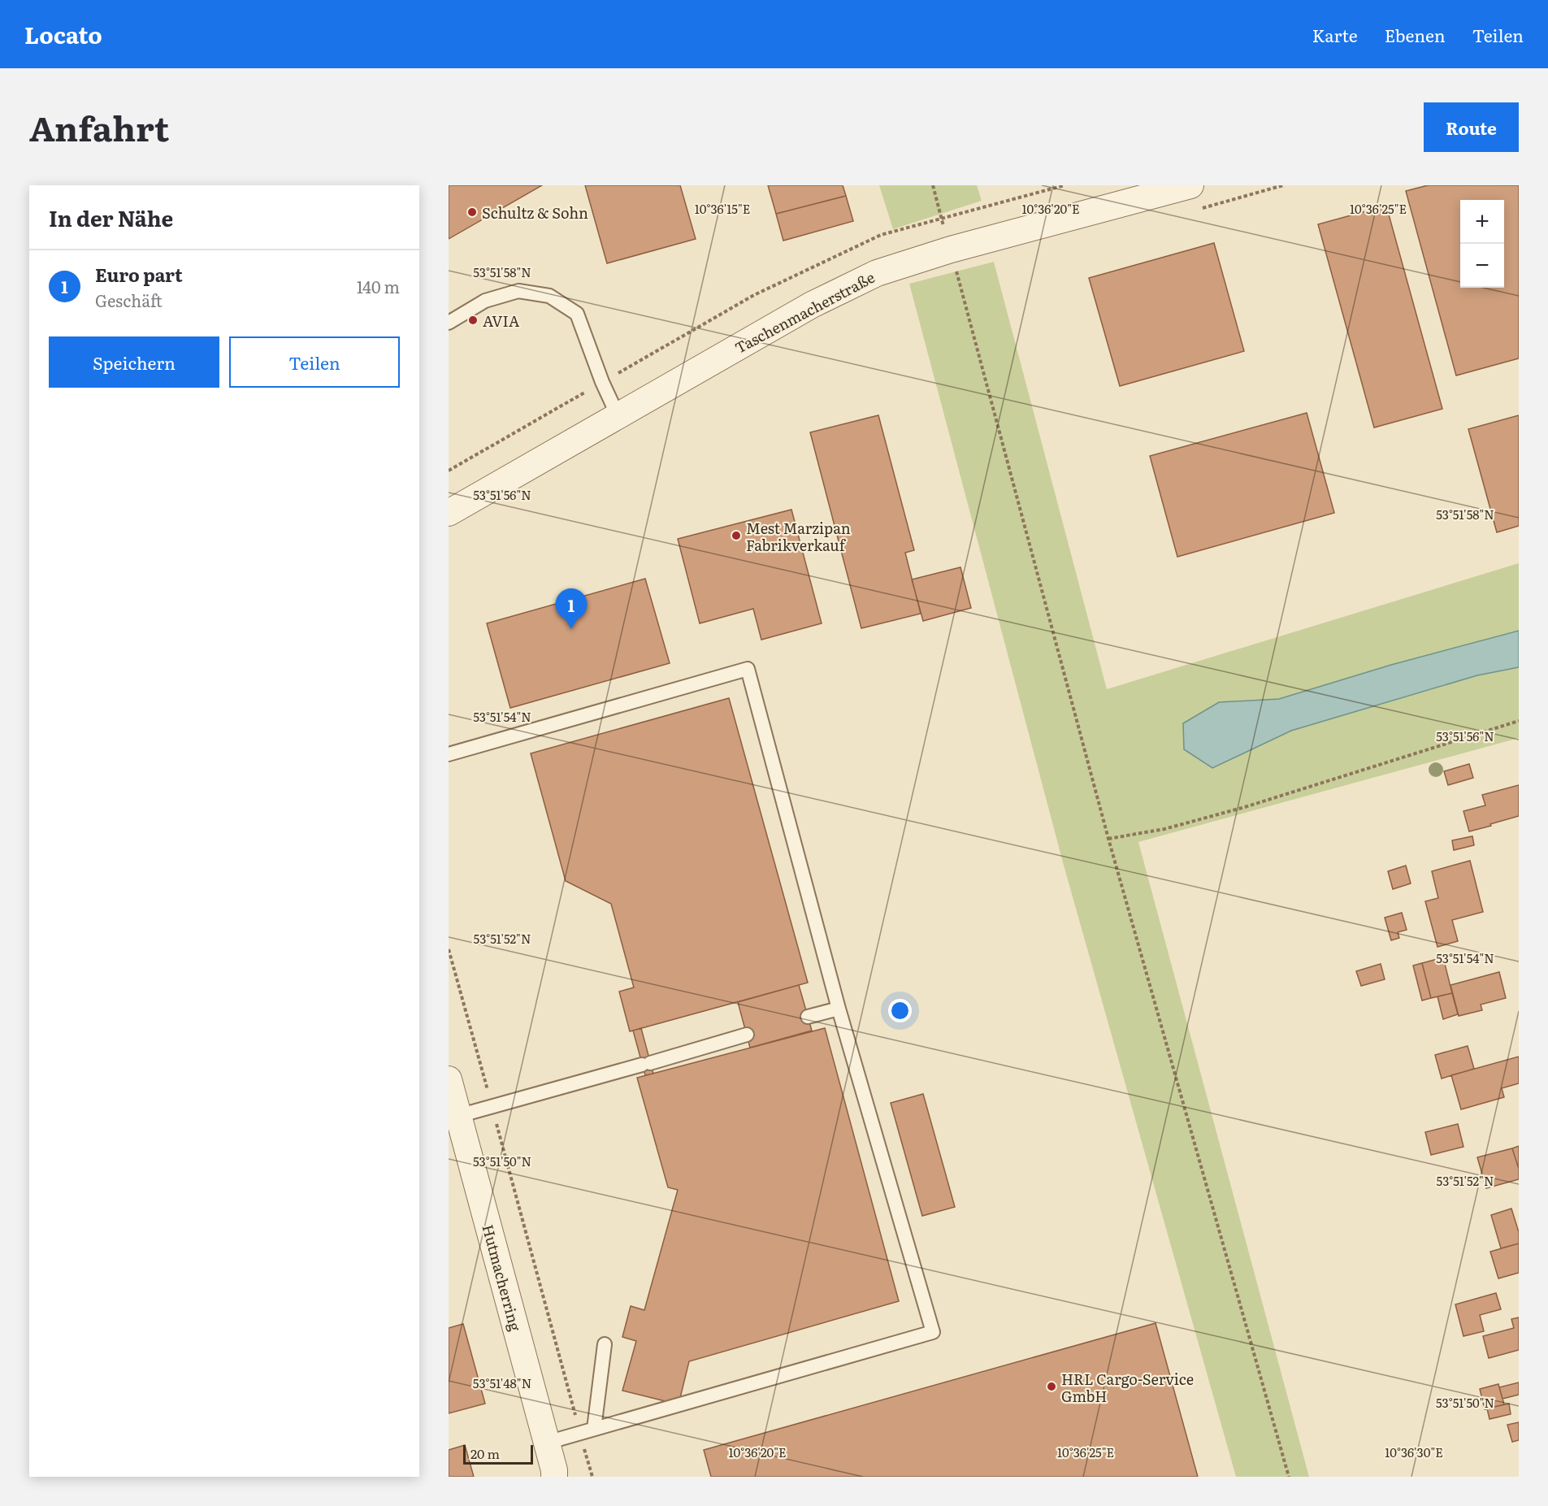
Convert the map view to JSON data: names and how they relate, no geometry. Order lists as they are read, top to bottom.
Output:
{
  "streets": {
    "street": ["Taschenmacherstraße", "Hutmacherring"]
  },
  "places": [
    "Schultz & Sohn",
    "AVIA",
    "Mest Marzipan Fabrikverkauf",
    "HRL Cargo-Service GmbH"
  ],
  "scale_bar": "20 m",
  "page": {
    "header": "Locato",
    "nav": ["Karte", "Ebenen", "Teilen"],
    "title": "Anfahrt",
    "buttons": [
      "Route",
      ["Speichern", "Teilen"]
    ],
    "heading": "In der Nähe",
    "map_buttons": ["+", "−"],
    "list": [
      {
        "mark": "1",
        "name": "Euro part",
        "note": "Geschäft",
        "value": "140 m"
      }
    ],
    "pins": "1",
    "scale": "20 m"
  },
  "coordinates": [
    "10°36'15\"E",
    "10°36'20\"E",
    "10°36'25\"E",
    "53°51'58\"N",
    "53°51'56\"N",
    "53°51'54\"N",
    "53°51'52\"N",
    "53°51'50\"N",
    "53°51'48\"N",
    "10°36'30\"E"
  ]
}
